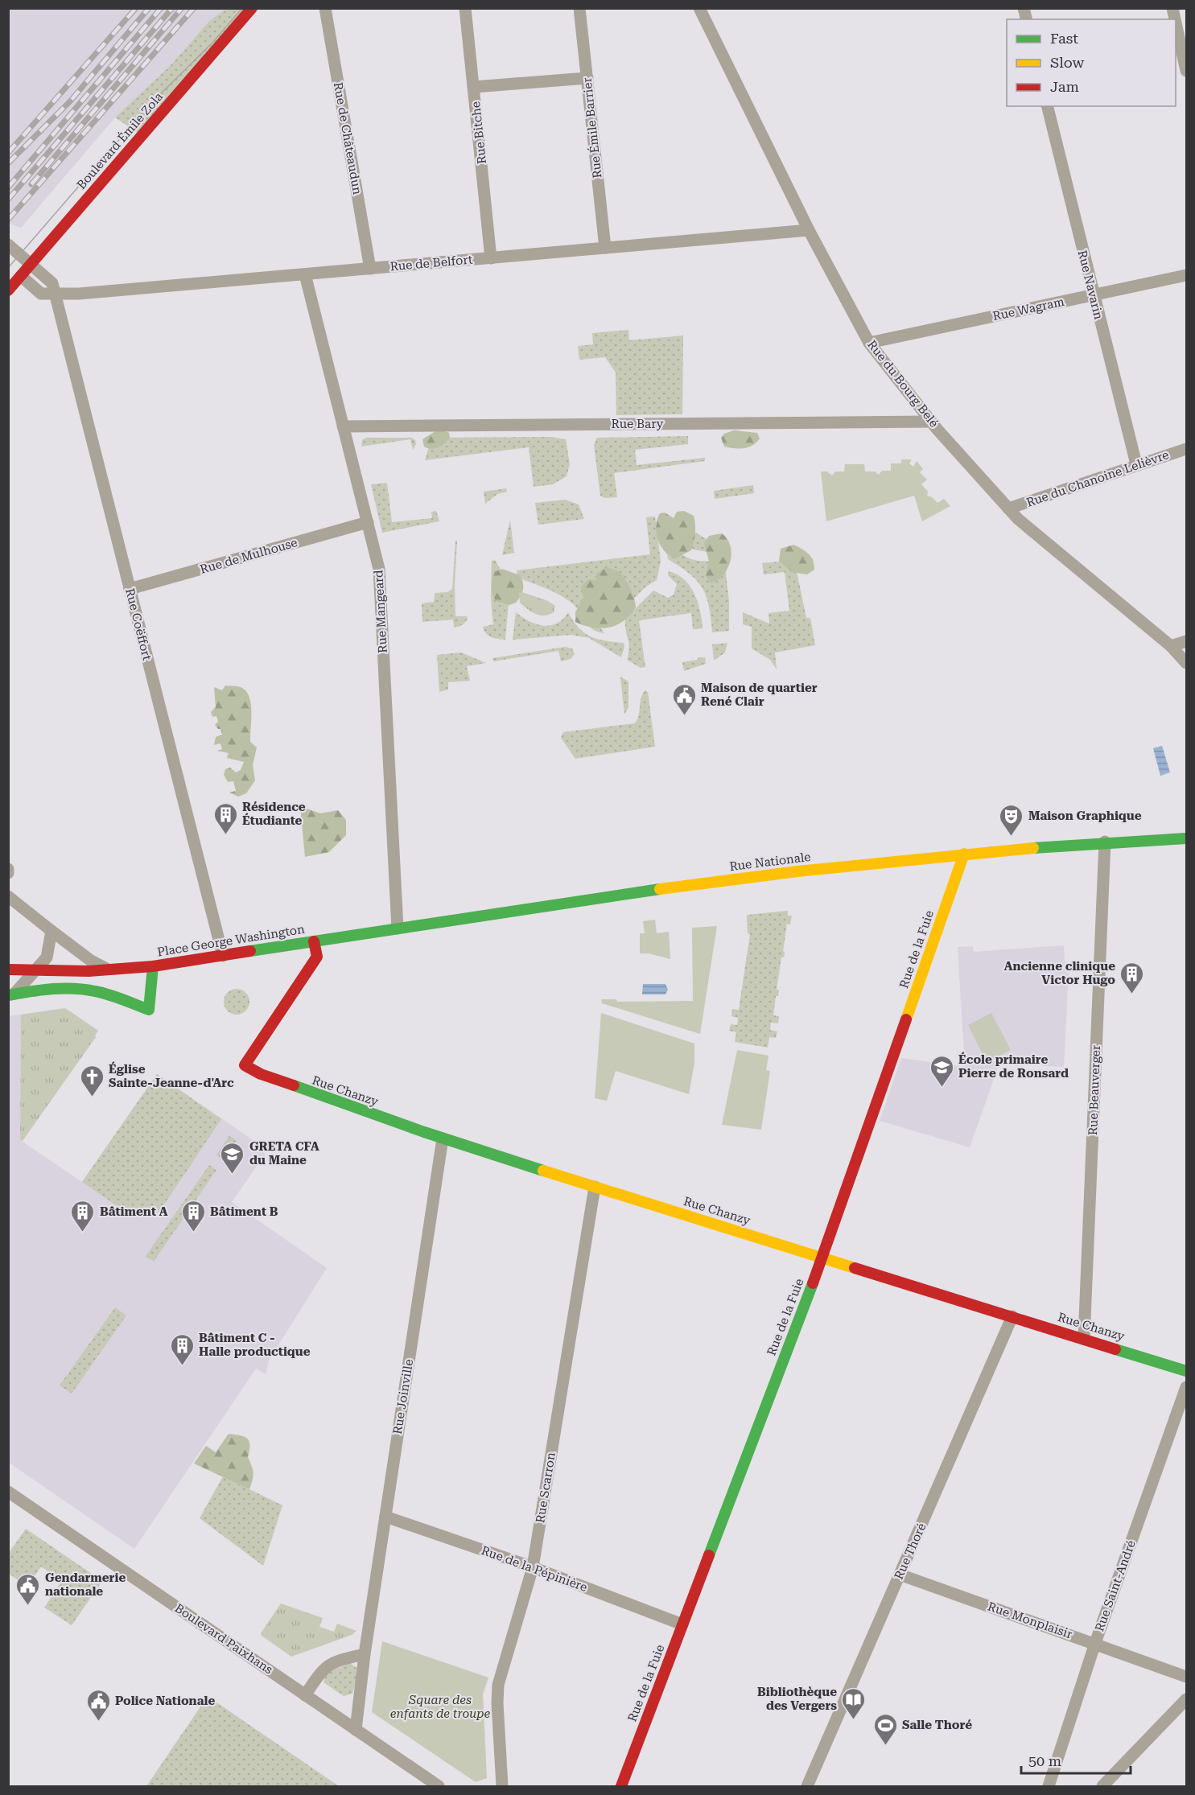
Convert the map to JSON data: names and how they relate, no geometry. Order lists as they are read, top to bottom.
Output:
{
  "streets": {
    "main road": [
      "Boulevard Émile Zola",
      "Rue Nationale",
      "Place George Washington",
      "Rue de la Fuie",
      "Rue Chanzy"
    ],
    "street": [
      "Rue Émile Barrier",
      "Rue Bitche",
      "Rue de Châteaudun",
      "Rue de Belfort",
      "Rue Navarin",
      "Rue Wagram",
      "Rue du Bourg Belé",
      "Rue Bary",
      "Rue du Chanoine Lelièvre",
      "Rue de Mulhouse",
      "Rue Mangeard",
      "Rue Coëffort",
      "Rue Beauverger",
      "Rue Joinville",
      "Rue Scarron",
      "Rue Thoré",
      "Rue de la Pépinière",
      "Rue Saint-André",
      "Rue Monplaisir",
      "Boulevard Paixhans"
    ]
  },
  "crossings": [
    ["Rue Émile Barrier", "Rue de Belfort"],
    ["Rue Bitche", "Rue de Belfort"],
    ["Rue de Châteaudun", "Rue de Belfort"],
    ["Boulevard Émile Zola", "Rue de Belfort"],
    ["Boulevard Émile Zola", "Rue Coëffort"],
    ["Rue de Belfort", "Rue du Bourg Belé"],
    ["Rue de Belfort", "Rue Mangeard"],
    ["Rue de Belfort", "Rue Coëffort"],
    ["Rue Navarin", "Rue Wagram"],
    ["Rue Navarin", "Rue du Chanoine Lelièvre"],
    ["Rue Wagram", "Rue du Bourg Belé"],
    ["Rue du Bourg Belé", "Rue Bary"],
    ["Rue du Bourg Belé", "Rue du Chanoine Lelièvre"],
    ["Rue Bary", "Rue Mangeard"],
    ["Rue de Mulhouse", "Rue Mangeard"],
    ["Rue de Mulhouse", "Rue Coëffort"],
    ["Rue Mangeard", "Rue Nationale"],
    ["Rue Coëffort", "Place George Washington"],
    ["Rue Nationale", "Place George Washington"],
    ["Rue Nationale", "Rue de la Fuie"],
    ["Rue Nationale", "Rue Beauverger"],
    ["Place George Washington", "Rue Chanzy"],
    ["Rue de la Fuie", "Rue Chanzy"],
    ["Rue de la Fuie", "Rue de la Pépinière"],
    ["Rue Beauverger", "Rue Chanzy"],
    ["Rue Chanzy", "Rue Joinville"],
    ["Rue Chanzy", "Rue Scarron"],
    ["Rue Chanzy", "Rue Thoré"],
    ["Rue Joinville", "Rue de la Pépinière"],
    ["Rue Joinville", "Boulevard Paixhans"],
    ["Rue Scarron", "Rue de la Pépinière"],
    ["Rue Thoré", "Rue Monplaisir"],
    ["Rue Saint-André", "Rue Monplaisir"]
  ],
  "parks": ["Square des enfants de troupe"],
  "places": {
    "public building": ["Maison de quartier René Clair", "Gendarmerie nationale", "Police Nationale"],
    "building": [
      "Résidence Étudiante",
      "Ancienne clinique Victor Hugo",
      "Bâtiment A",
      "Bâtiment B",
      "Bâtiment C - Halle productique"
    ],
    "theatre": ["Maison Graphique"],
    "school or university": ["École primaire Pierre de Ronsard", "GRETA CFA du Maine"],
    "church": ["Église Sainte-Jeanne-d'Arc"],
    "library": ["Bibliothèque des Vergers"],
    "sports": ["Salle Thoré"]
  },
  "legend": ["Fast", "Slow", "Jam"],
  "scale_bar": "50 m"
}
